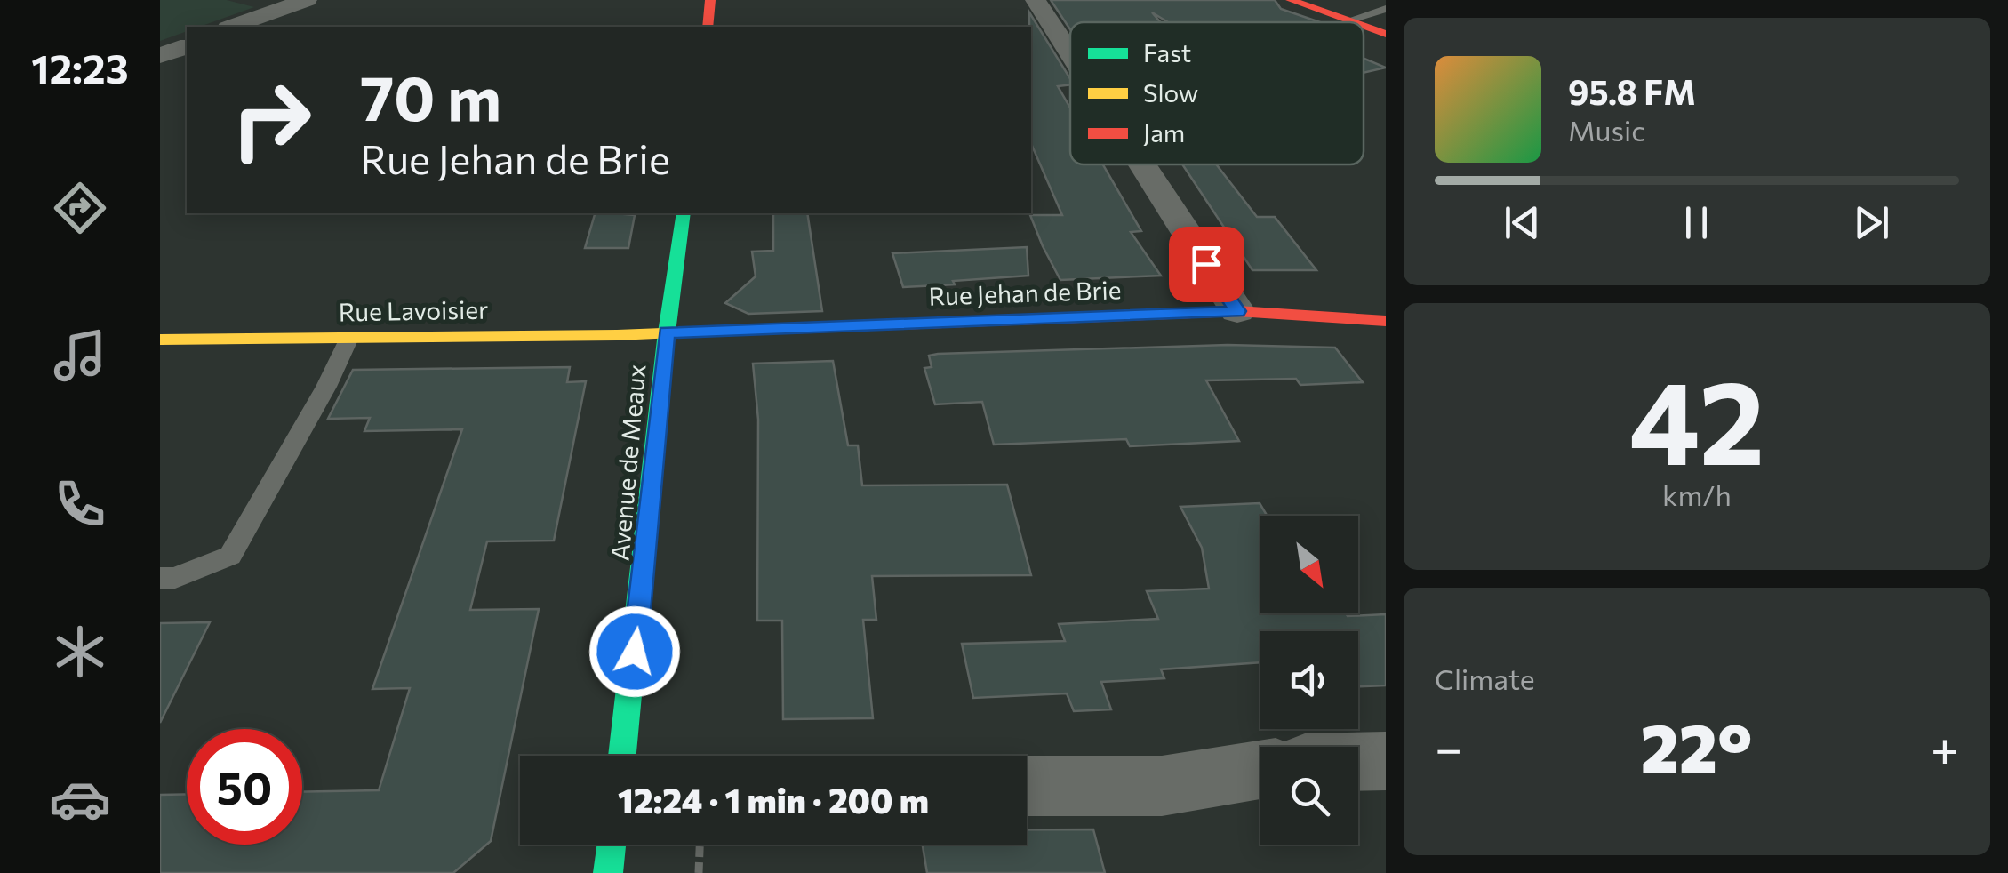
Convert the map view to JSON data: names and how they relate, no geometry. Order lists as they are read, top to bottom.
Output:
{
  "streets": {
    "street": ["Rue Jehan de Brie", "Rue Lavoisier", "Avenue de Meaux"]
  },
  "crossings": [
    ["Rue Jehan de Brie", "Rue Lavoisier"],
    ["Rue Jehan de Brie", "Avenue de Meaux"],
    ["Rue Lavoisier", "Avenue de Meaux"]
  ],
  "legend": ["Fast", "Slow", "Jam"],
  "north": "bottom right",
  "page": {
    "tabs": "12:23",
    "turn": ["70 m", "Rue Jehan de Brie"],
    "song": ["95.8 FM", "Music"],
    "tile": [
      ["42", "km/h"],
      "Climate"
    ],
    "heat": ["−", "22°", "+"],
    "limit": "50",
    "trip": "12:24 · 1 min · 200 m"
  }
}
